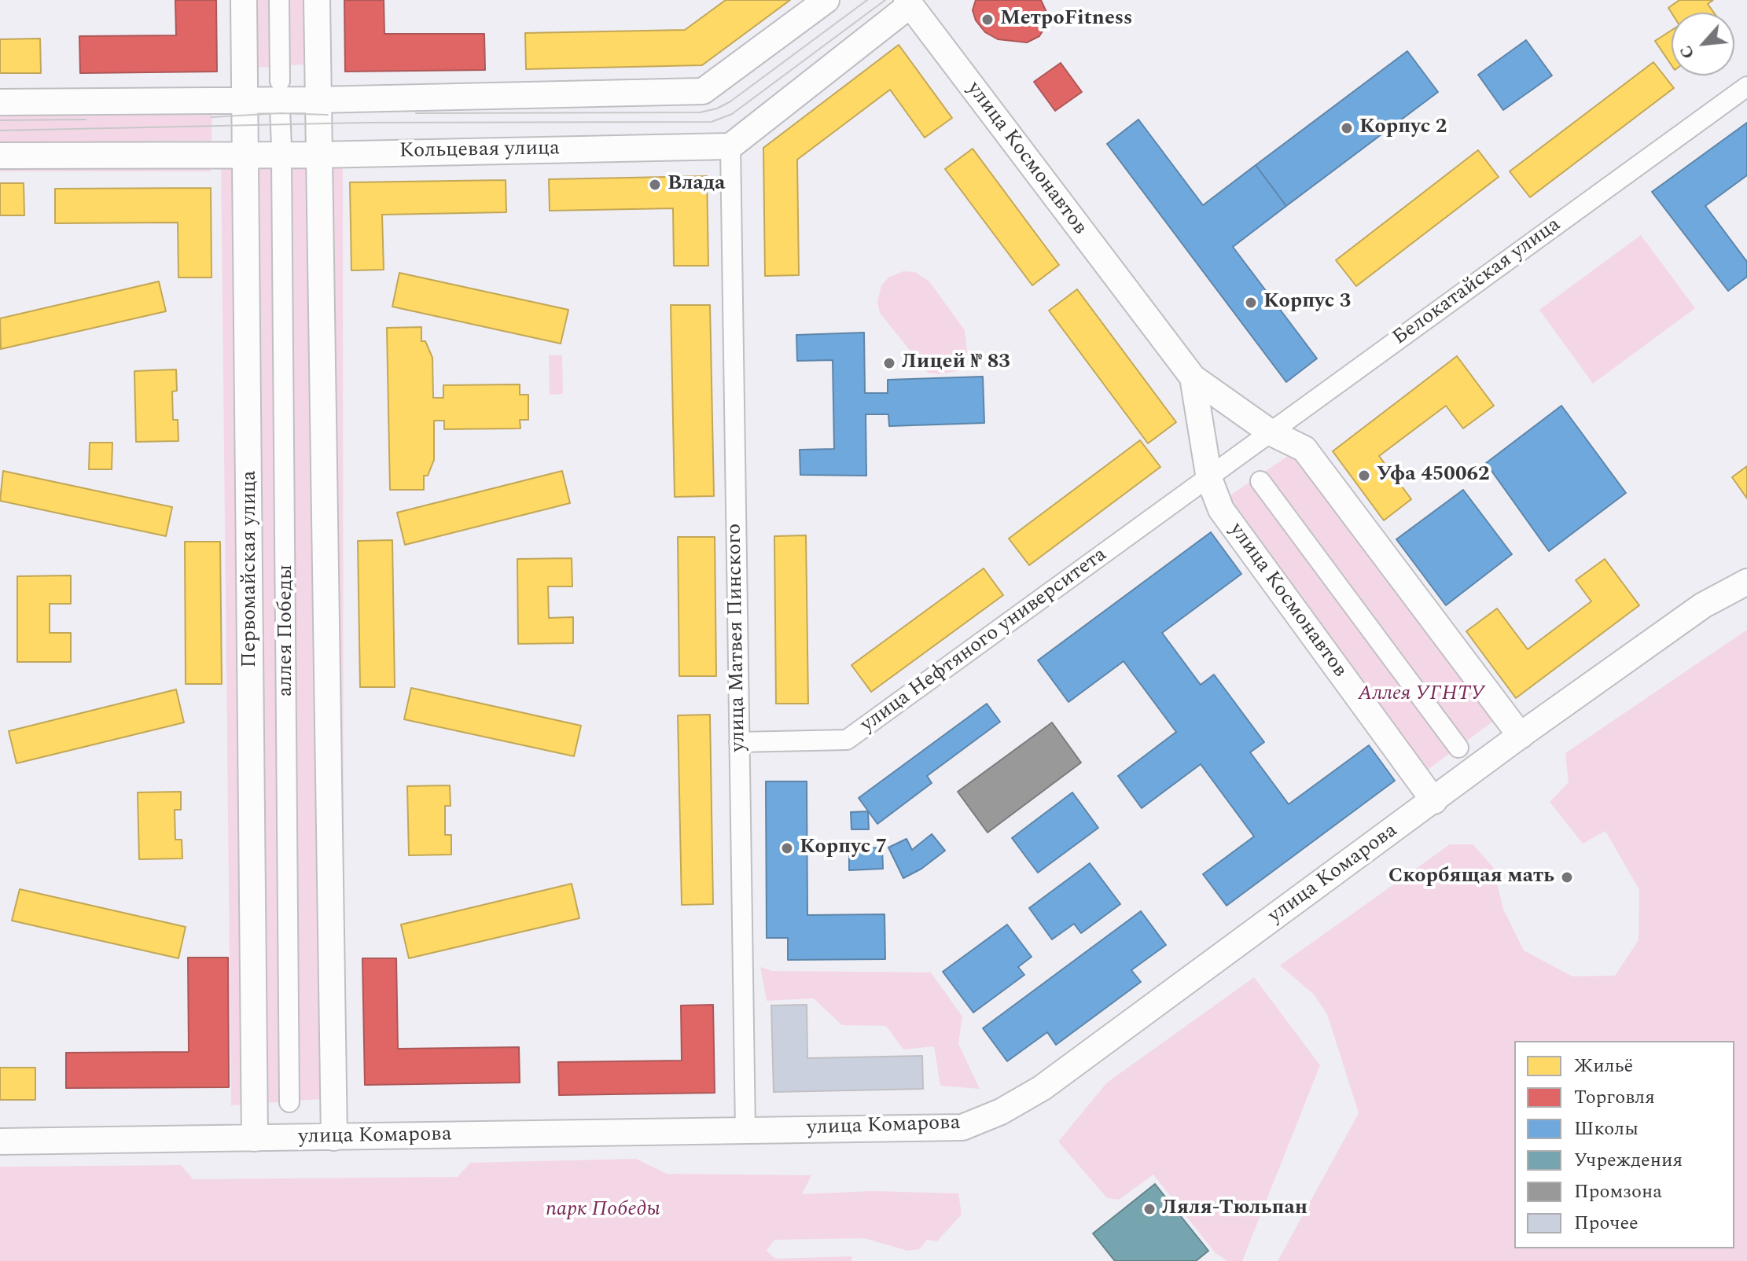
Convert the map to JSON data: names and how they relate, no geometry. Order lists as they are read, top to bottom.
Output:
{
  "streets": {
    "street": [
      "Кольцевая улица",
      "улица Космонавтов",
      "Белокатайская улица",
      "Первомайская улица",
      "аллея Победы",
      "улица Матвея Пинского",
      "улица Нефтяного университета",
      "улица Комарова"
    ]
  },
  "crossings": [
    ["Кольцевая улица", "Первомайская улица"],
    ["Кольцевая улица", "улица Матвея Пинского"],
    ["улица Космонавтов", "Белокатайская улица"],
    ["улица Космонавтов", "улица Нефтяного университета"],
    ["улица Космонавтов", "улица Комарова"],
    ["Белокатайская улица", "улица Нефтяного университета"],
    ["Первомайская улица", "улица Комарова"],
    ["улица Матвея Пинского", "улица Нефтяного университета"],
    ["улица Матвея Пинского", "улица Комарова"]
  ],
  "parks": ["Аллея УГНТУ", "парк Победы"],
  "places": [
    "МетроFitness",
    "Корпус 2",
    "Влада",
    "Корпус 3",
    "Лицей № 83",
    "Уфа 450062",
    "Корпус 7",
    "Скорбящая мать",
    "Ляля-Тюльпан"
  ],
  "legend": [
    "Жильё",
    "Торговля",
    "Школы",
    "Учреждения",
    "Промзона",
    "Прочее"
  ],
  "north": "bottom left"
}
